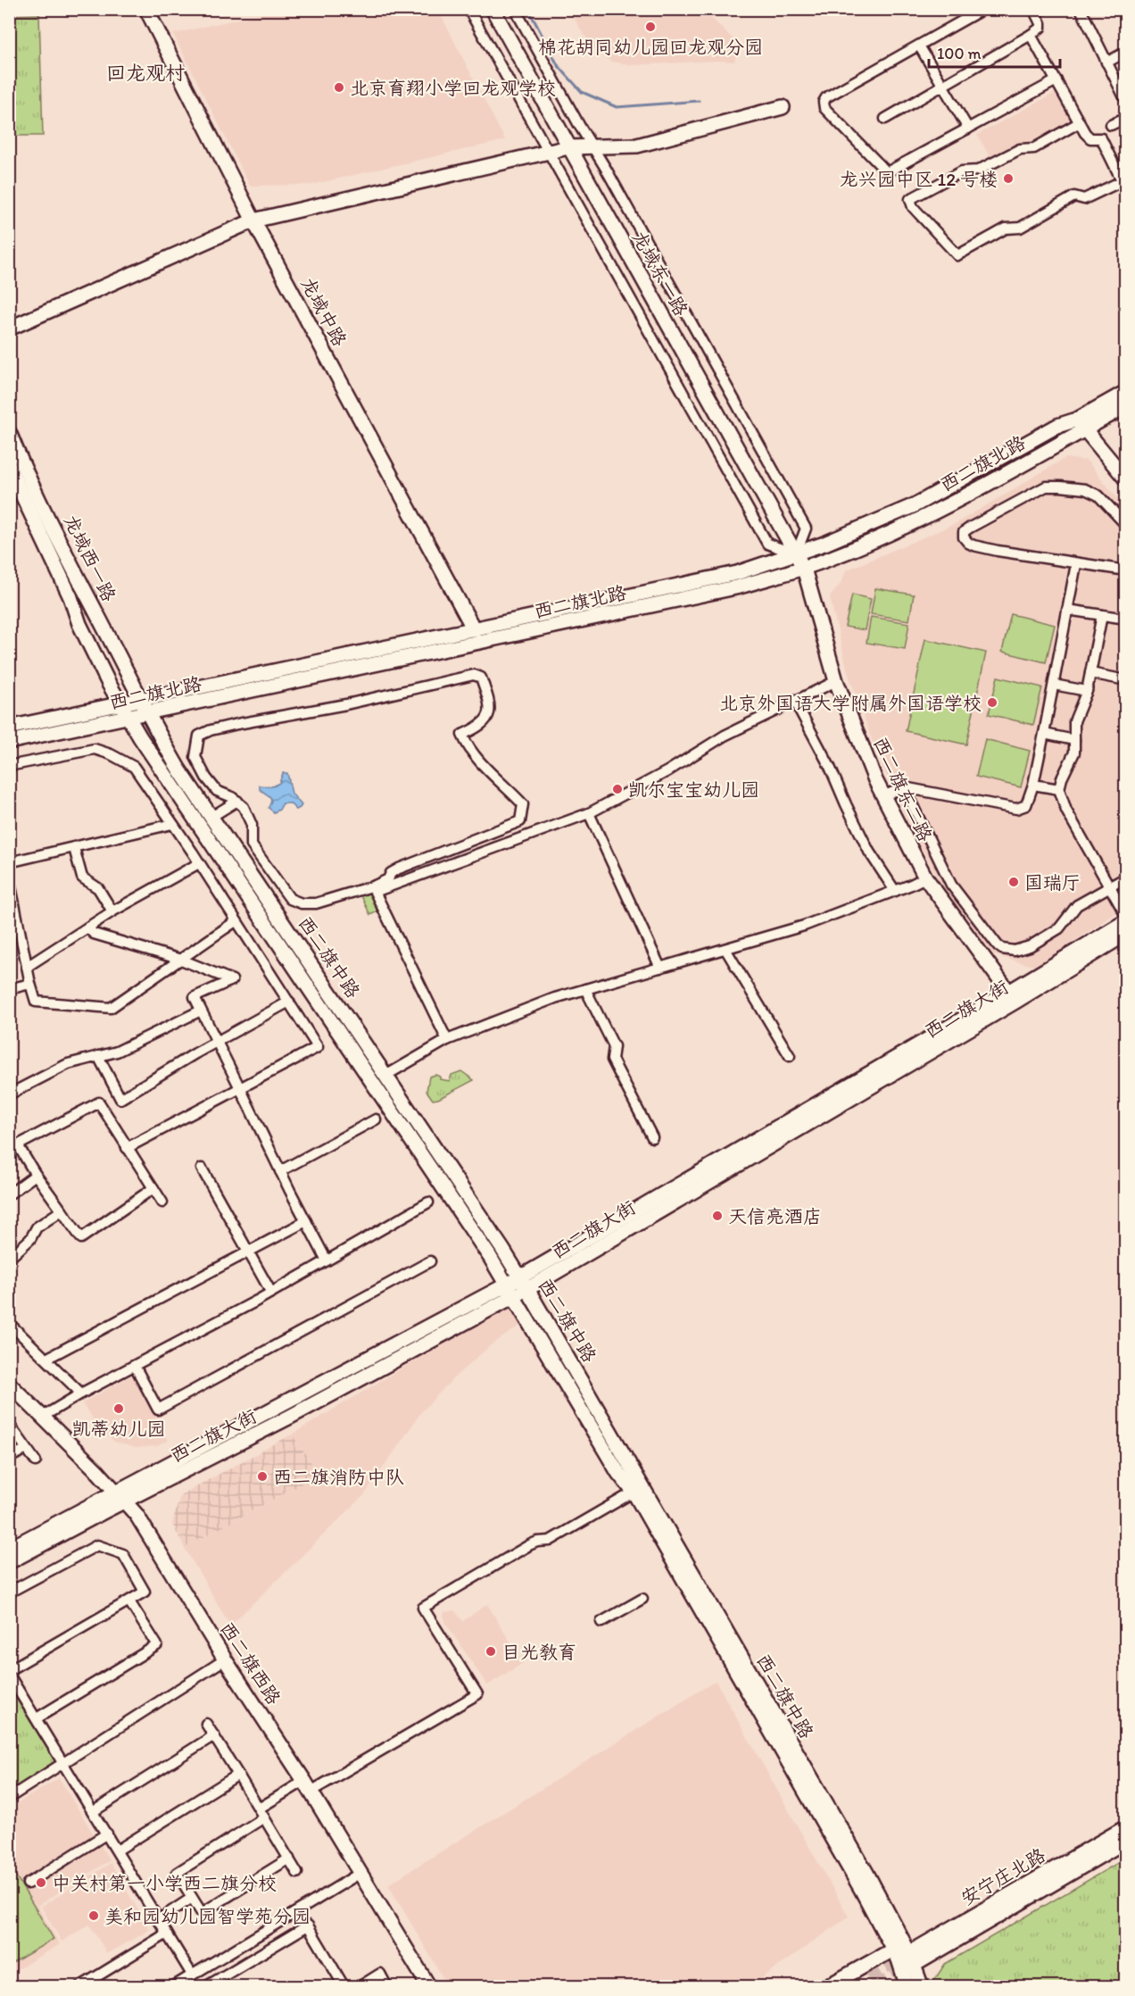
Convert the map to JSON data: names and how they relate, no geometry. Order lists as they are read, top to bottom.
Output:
{
  "streets": {
    "main road": [
      "龙域东一路",
      "龙域中路",
      "西二旗北路",
      "龙域西一路",
      "西二旗东二路",
      "西二旗中路",
      "西二旗大街",
      "西二旗西路",
      "安宁庄北路"
    ]
  },
  "crossings": [
    ["龙域东一路", "西二旗北路"],
    ["龙域东一路", "西二旗东二路"],
    ["龙域中路", "西二旗北路"],
    ["西二旗北路", "龙域西一路"],
    ["西二旗北路", "西二旗东二路"],
    ["西二旗北路", "西二旗中路"],
    ["龙域西一路", "西二旗中路"],
    ["西二旗东二路", "西二旗大街"],
    ["西二旗中路", "西二旗大街"],
    ["西二旗中路", "安宁庄北路"],
    ["西二旗大街", "西二旗西路"]
  ],
  "districts": ["回龙观村"],
  "places": [
    "棉花胡同幼儿园回龙观分园",
    "北京育翔小学回龙观学校",
    "龙兴园中区 12 号楼",
    "北京外国语大学附属外国语学校",
    "凯尔宝宝幼儿园",
    "国瑞厅",
    "天信亮酒店",
    "凯蒂幼儿园",
    "西二旗消防中队",
    "目光教育",
    "中关村第一小学西二旗分校",
    "美和园幼儿园智学苑分园"
  ],
  "scale_bar": "100 m"
}
